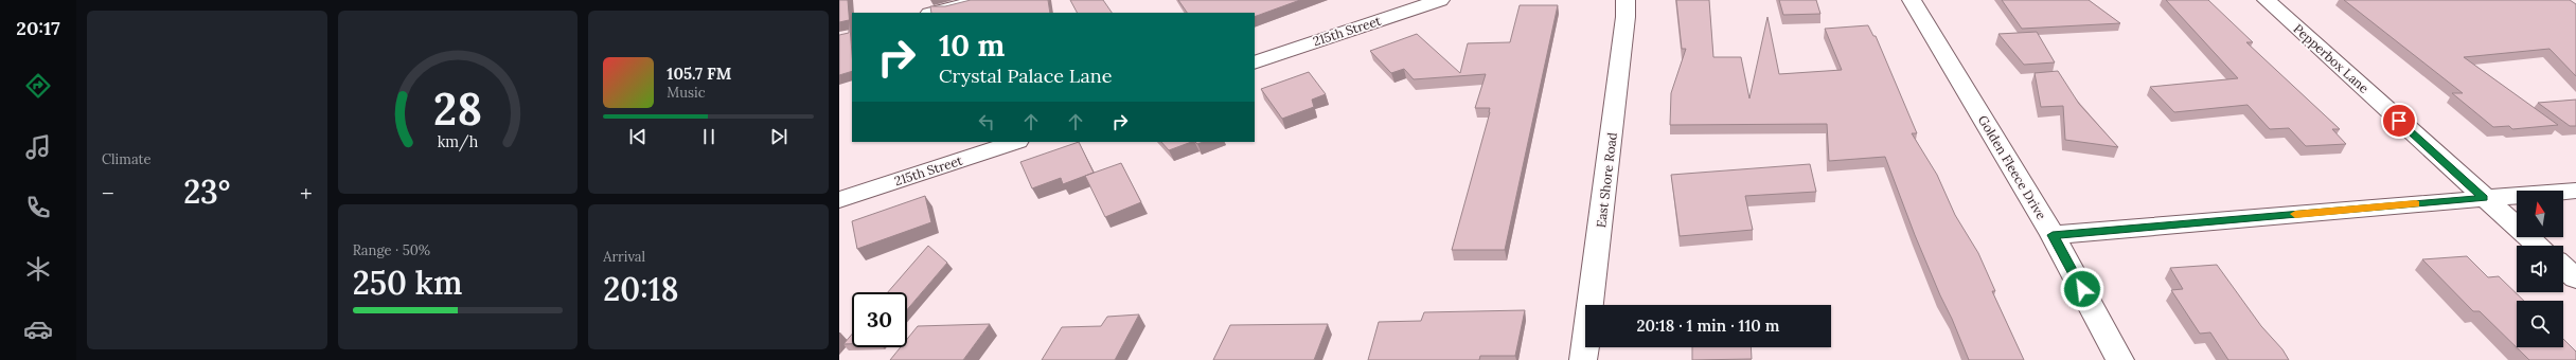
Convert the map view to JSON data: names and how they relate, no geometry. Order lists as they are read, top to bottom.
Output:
{
  "streets": {
    "street": [
      "215th Street",
      "Pepperbox Lane",
      "Golden Fleece Drive",
      "East Shore Road"
    ]
  },
  "north": "top",
  "page": {
    "tabs": "20:17",
    "tile": [
      "Climate",
      ["Range · 50%", "250 km"],
      ["Arrival", "20:18"]
    ],
    "turn": ["10 m", "Crystal Palace Lane"],
    "song": ["105.7 FM", "Music"],
    "heat": ["−", "23°", "+"],
    "limit": "30",
    "trip": "20:18 · 1 min · 110 m",
    "gauge": ["28", "km/h"]
  }
}
